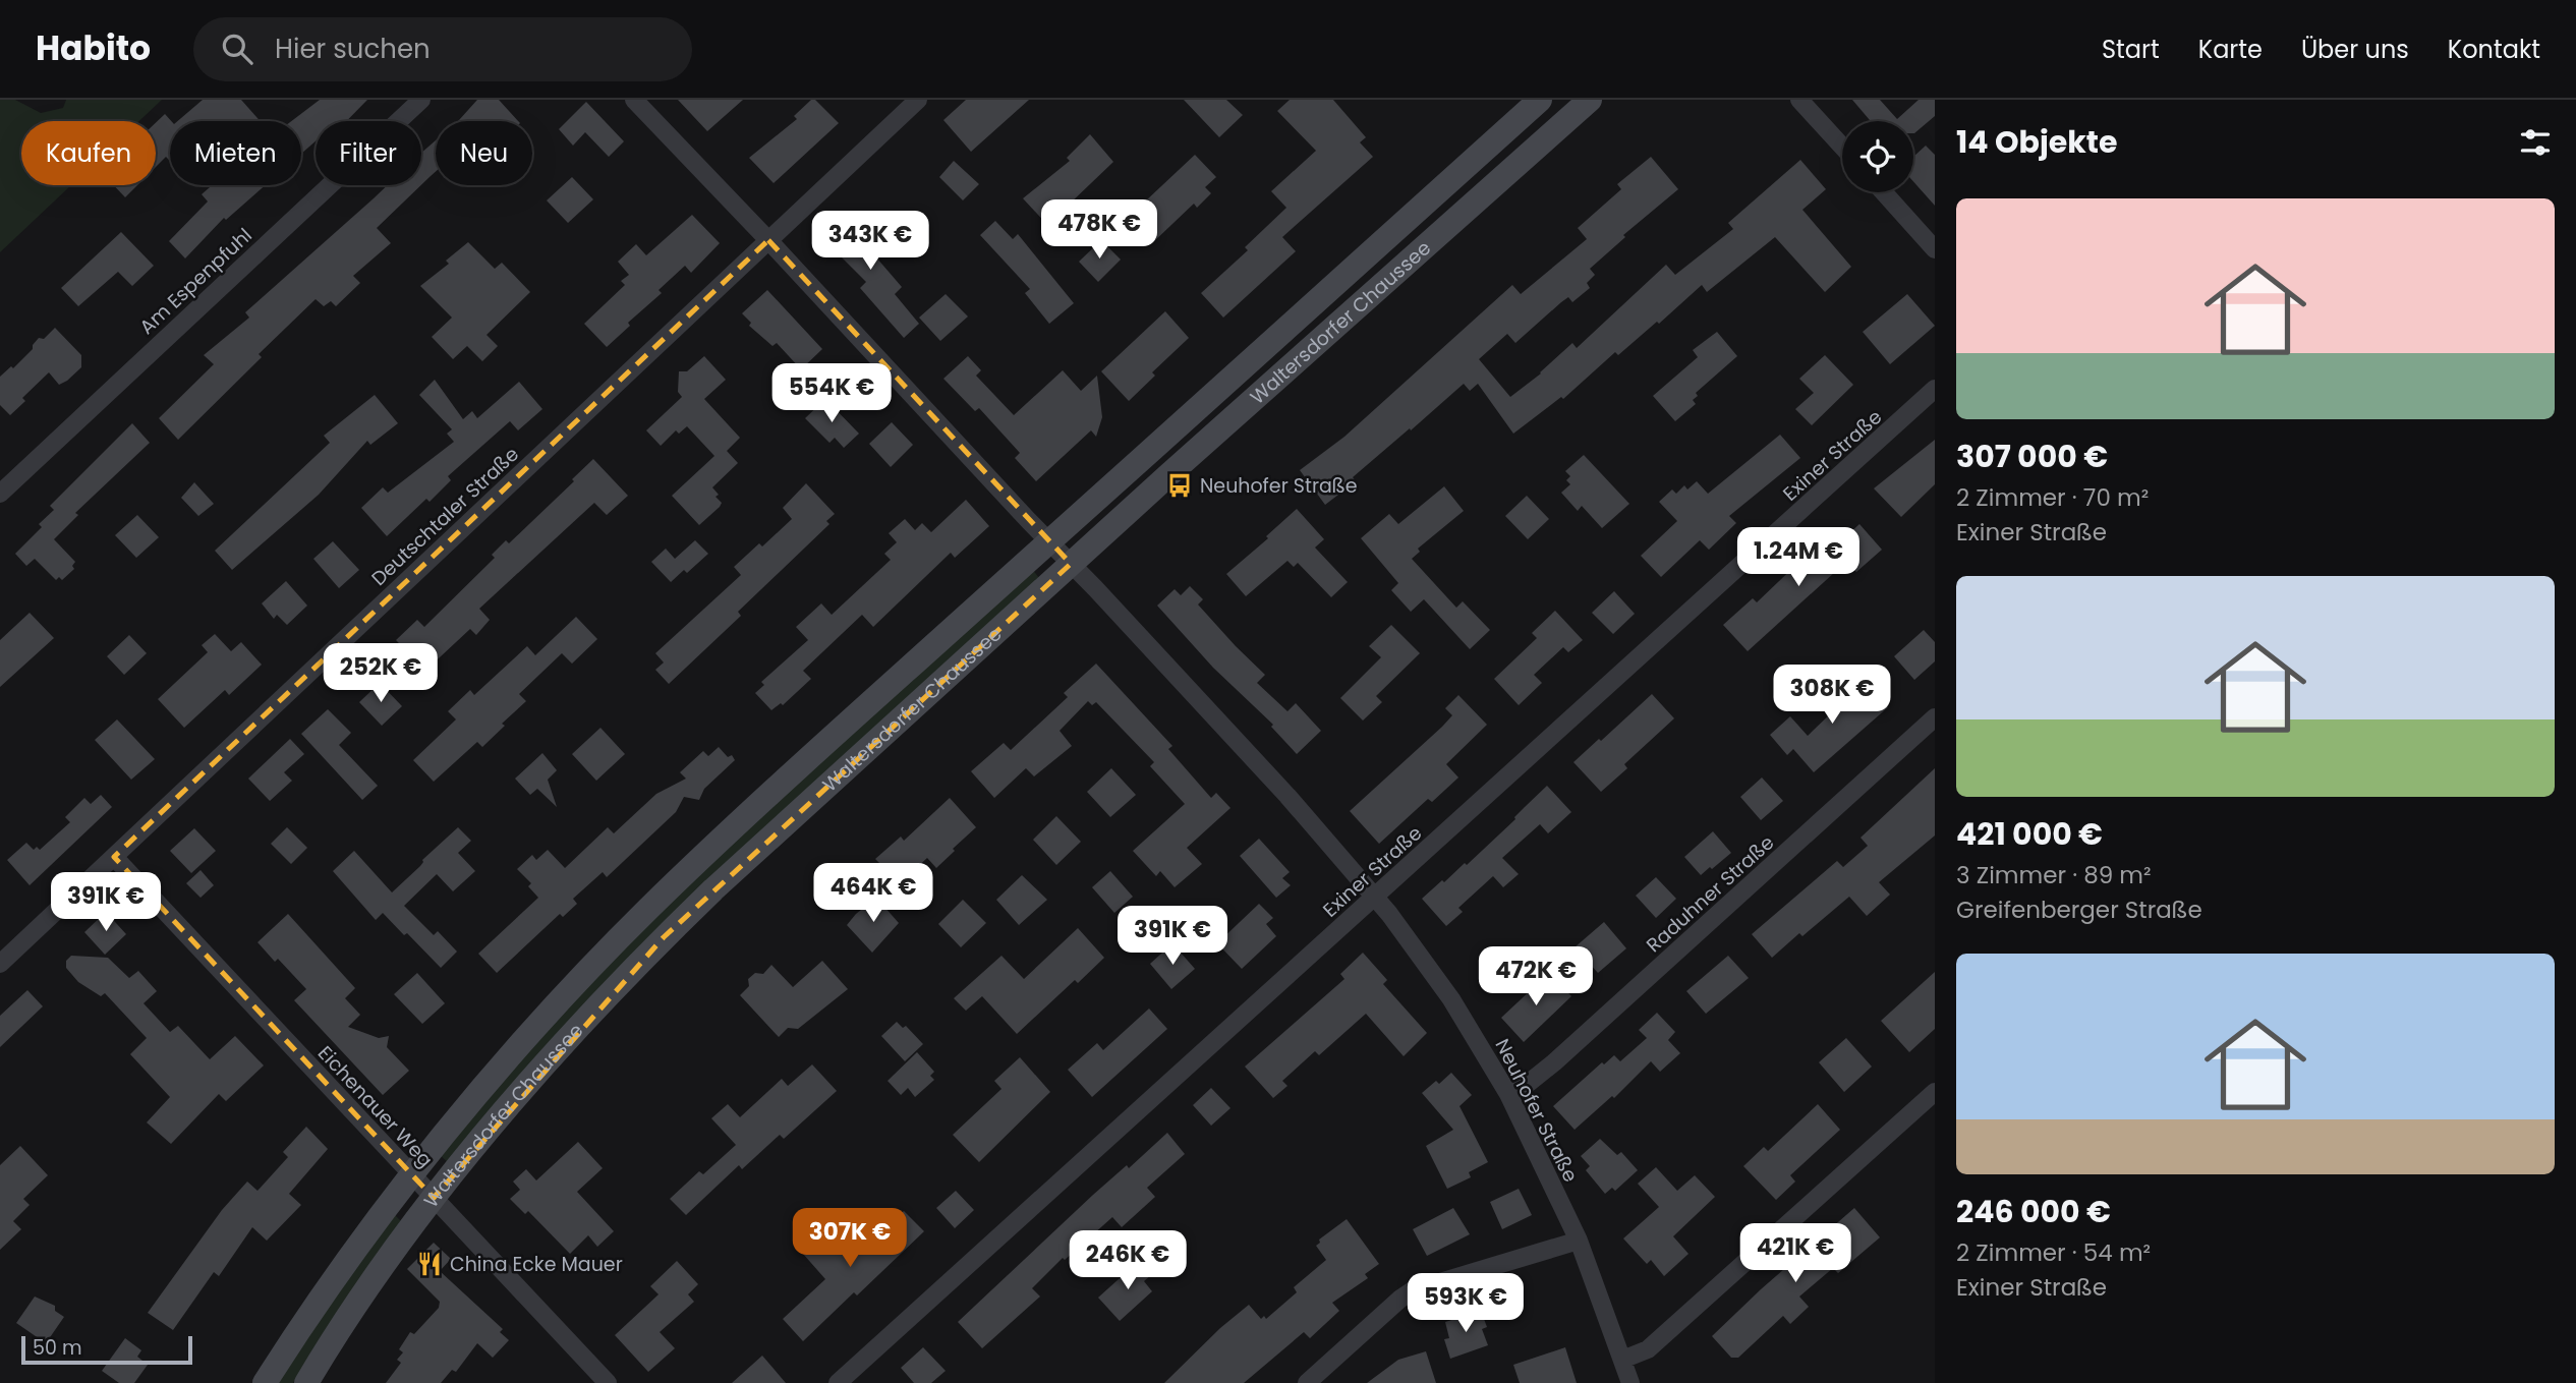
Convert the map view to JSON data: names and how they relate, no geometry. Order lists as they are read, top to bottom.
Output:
{
  "streets": {
    "main road": ["Waltersdorfer Chaussee"],
    "street": [
      "Am Espenpfuhl",
      "Exiner Straße",
      "Deutschtaler Straße",
      "Raduhner Straße",
      "Eichenauer Weg",
      "Neuhofer Straße"
    ]
  },
  "crossings": [
    ["Waltersdorfer Chaussee", "Eichenauer Weg"],
    ["Waltersdorfer Chaussee", "Neuhofer Straße"],
    ["Exiner Straße", "Neuhofer Straße"],
    ["Deutschtaler Straße", "Eichenauer Weg"],
    ["Deutschtaler Straße", "Neuhofer Straße"],
    ["Raduhner Straße", "Neuhofer Straße"]
  ],
  "places": {
    "bus stop": ["Neuhofer Straße"],
    "restaurant": ["China Ecke Mauer"]
  },
  "scale_bar": "50 m",
  "page": {
    "header": "Habito",
    "search": "Hier suchen",
    "nav": [
      "Start",
      "Karte",
      "Über uns",
      "Kontakt"
    ],
    "heading": "14 Objekte",
    "chip": [
      "Kaufen",
      "Mieten",
      "Filter",
      "Neu"
    ],
    "list": [
      {
        "name": "307 000 €",
        "note": "2 Zimmer · 70 m² · Exiner Straße"
      },
      {
        "name": "421 000 €",
        "note": "3 Zimmer · 89 m² · Greifenberger Straße"
      },
      {
        "name": "246 000 €",
        "note": "2 Zimmer · 54 m² · Exiner Straße"
      }
    ],
    "price": [
      "478K €",
      "343K €",
      "554K €",
      "1.24M €",
      "252K €",
      "308K €",
      "464K €",
      "391K €",
      "391K €",
      "472K €",
      "307K €",
      "421K €",
      "246K €",
      "593K €"
    ],
    "scale": "50 m"
  }
}
